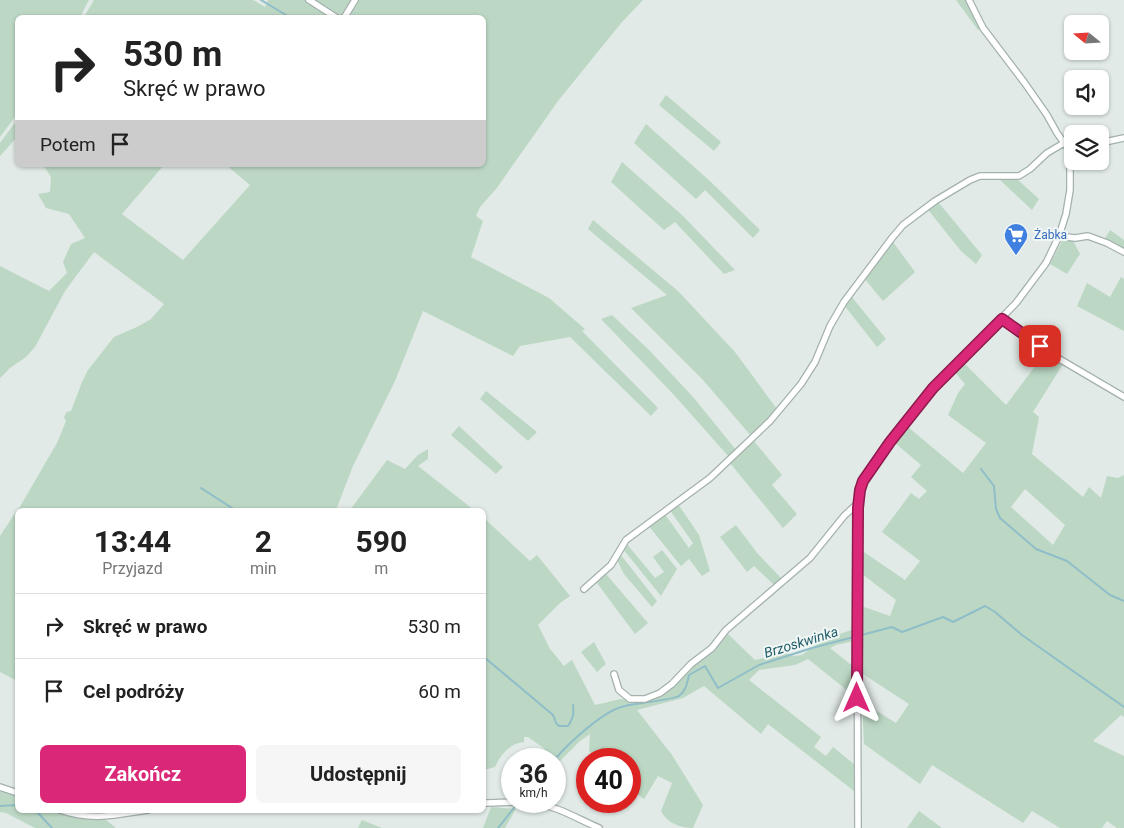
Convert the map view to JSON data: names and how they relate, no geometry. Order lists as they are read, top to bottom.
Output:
{
  "water": ["Brzoskwinka"],
  "places": {
    "supermarket": ["Żabka"]
  },
  "north": "left",
  "page": {
    "turn": ["530 m", "Skręć w prawo"],
    "then": "Potem",
    "eta": [
      "13:44",
      "Przyjazd",
      "2",
      "min",
      "590",
      "m"
    ],
    "list": [
      {
        "name": "Skręć w prawo",
        "value": "530 m"
      },
      {
        "name": "Cel podróży",
        "value": "60 m"
      }
    ],
    "buttons": ["Zakończ", "Udostępnij"],
    "speed": "36 km/h",
    "limit": "40"
  }
}
